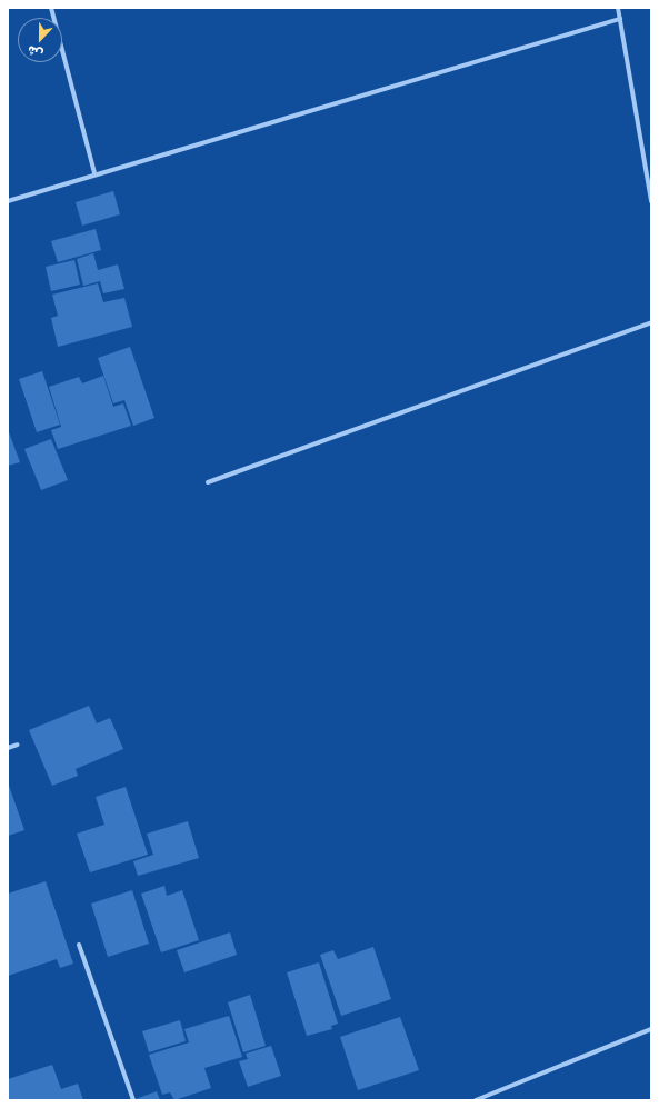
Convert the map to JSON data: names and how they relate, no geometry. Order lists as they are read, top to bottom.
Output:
{
  "north": "bottom"
}
